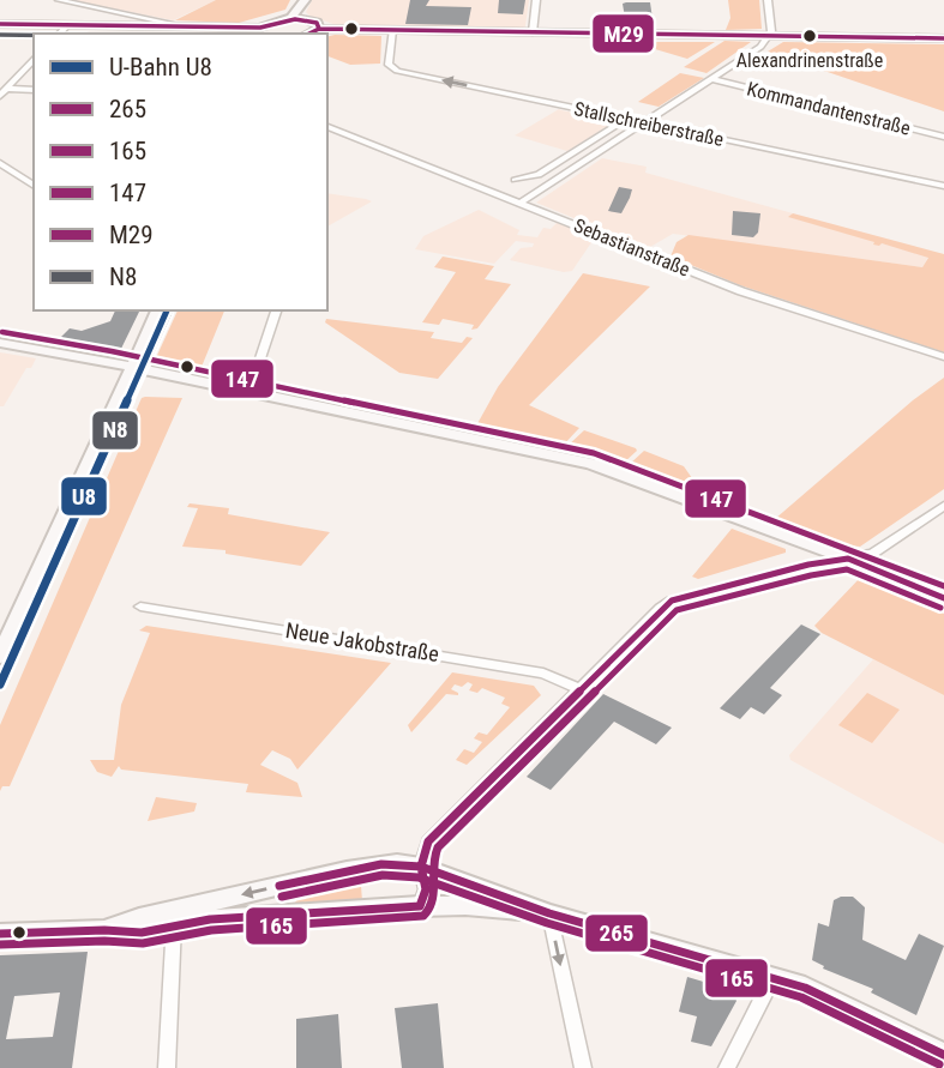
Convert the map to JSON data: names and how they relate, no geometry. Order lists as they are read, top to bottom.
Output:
{
  "streets": {
    "street": [
      "Kommandantenstraße",
      "Stallschreiberstraße",
      "Sebastianstraße",
      "Neue Jakobstraße"
    ]
  },
  "places": ["Alexandrinenstraße"],
  "lines": [
    "transit line M29",
    "transit line N8",
    "metro line U8",
    "transit line 147",
    "transit line 265",
    "transit line 165"
  ],
  "legend": [
    "U-Bahn U8",
    "265",
    "165",
    "147",
    "M29",
    "N8"
  ]
}
